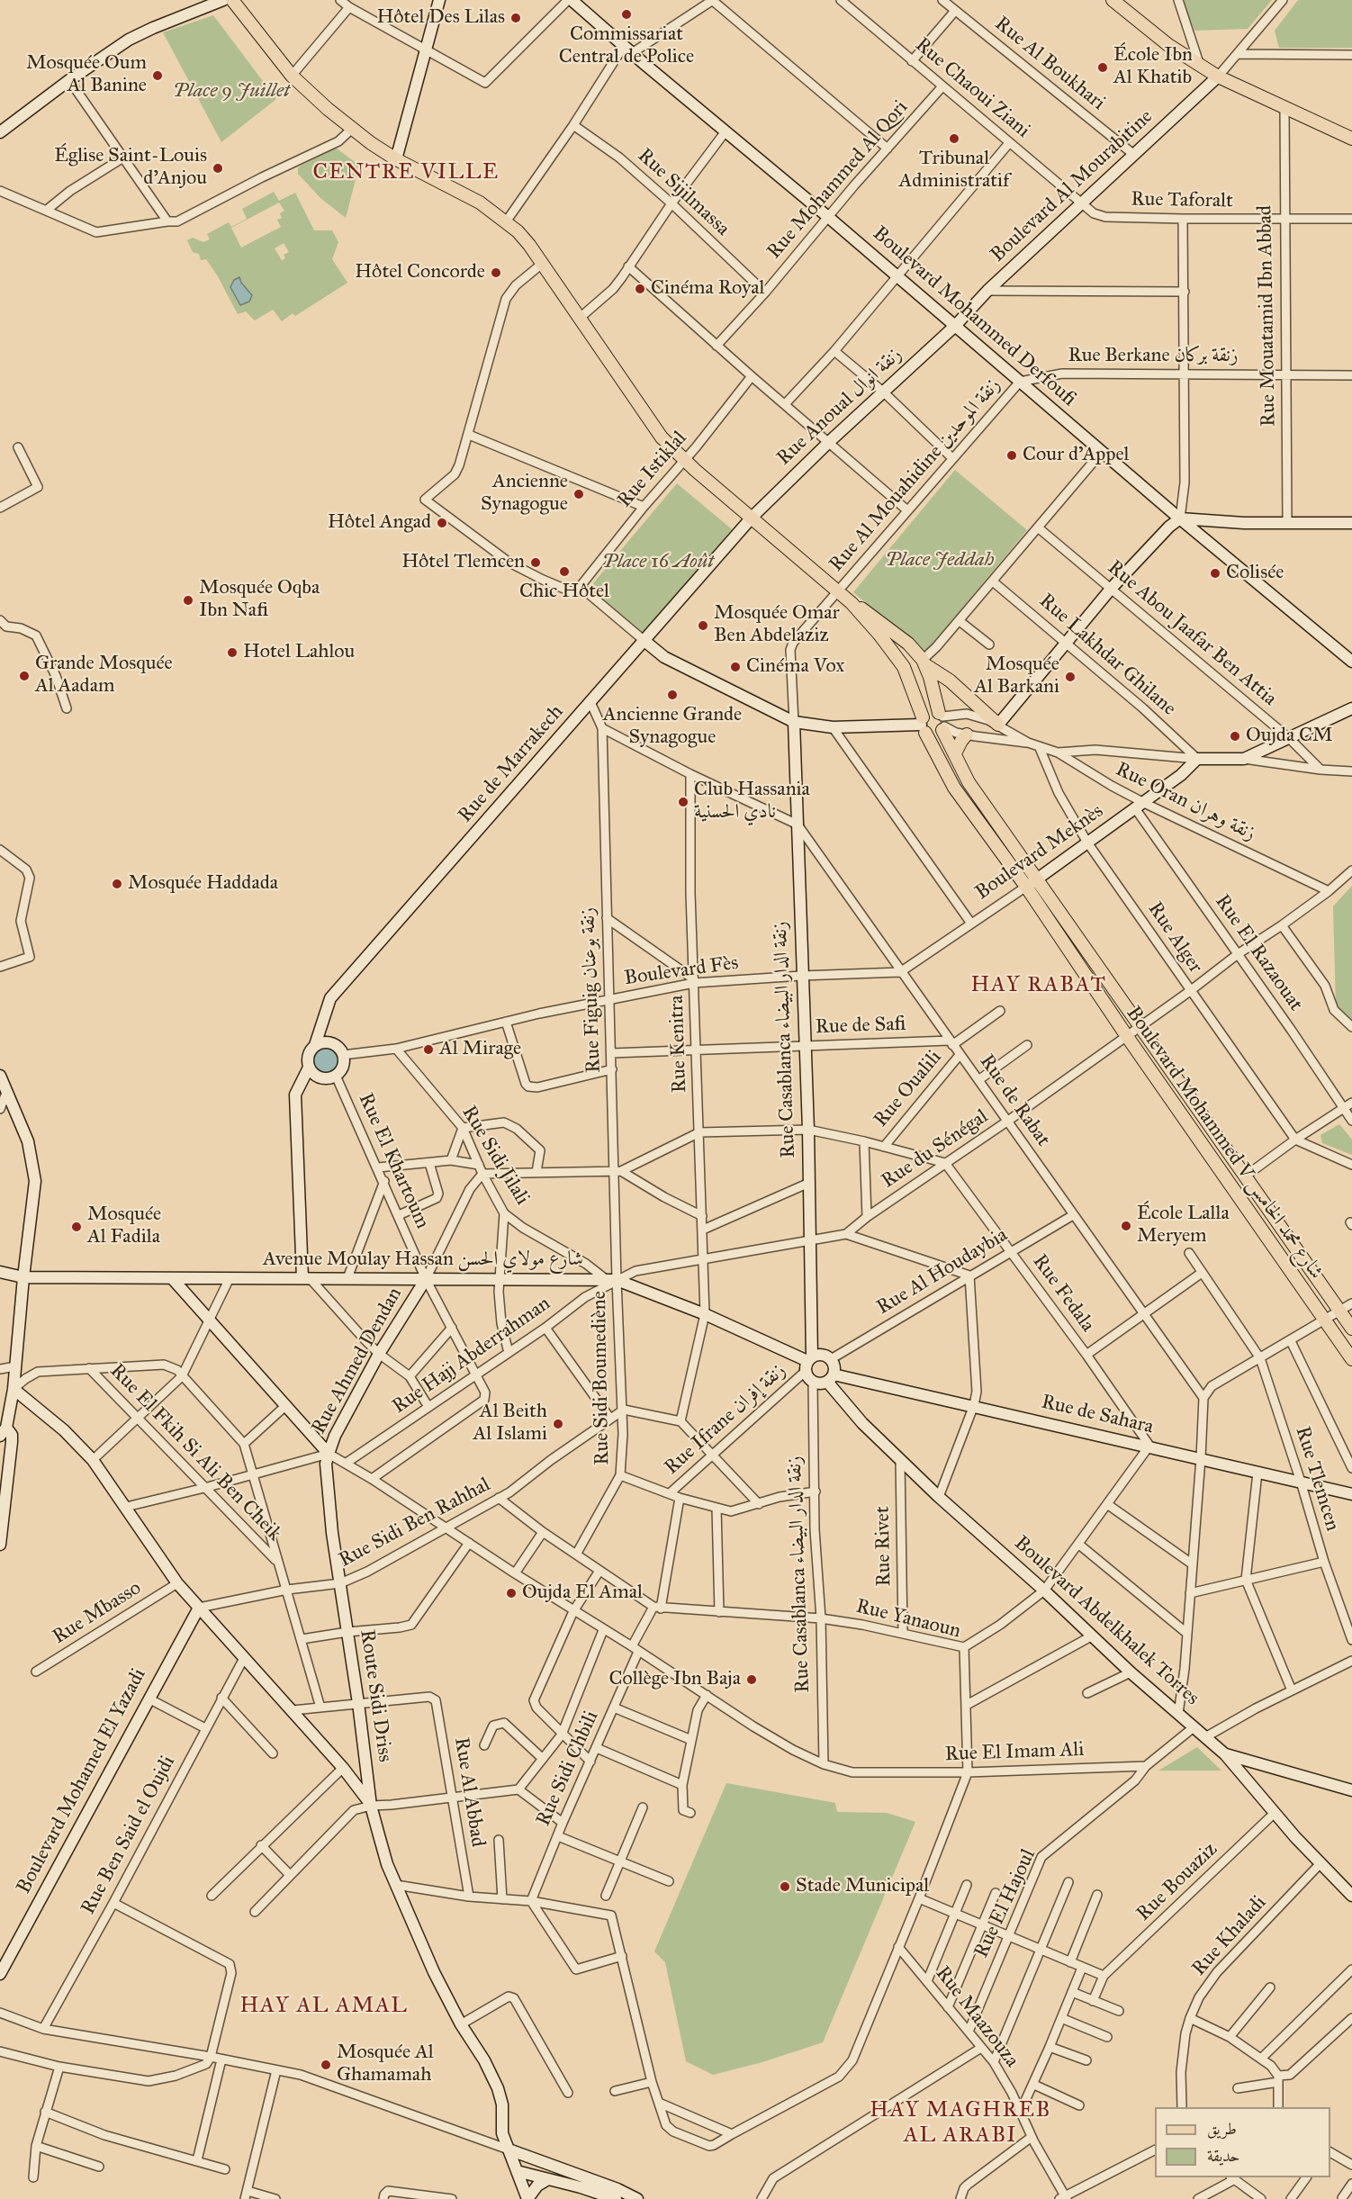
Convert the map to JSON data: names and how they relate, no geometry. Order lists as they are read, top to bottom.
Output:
{
  "streets": {
    "main road": ["Boulevard Mohammed V شارع محمد الخامس"],
    "street": [
      "Rue Al Boukhari",
      "Rue Chaoui Ziani",
      "Rue Mohammed Al Qori",
      "Boulevard Al Mourabitine",
      "Rue Sijilmassa",
      "Rue Taforalt",
      "Rue Mouatamid Ibn Abbad",
      "Boulevard Mohammed Derfoufi",
      "Rue Berkane زنقة بركان",
      "Rue Anoual زنقة انوال",
      "Rue Istiklal",
      "Rue Al Mouahidine زنقة الموحدين",
      "Rue Abou Jaafar Ben Attia",
      "Rue Lakhdar Ghilane",
      "Rue de Marrakech",
      "Rue Oran زنقة وهران",
      "Boulevard Meknès",
      "Rue Alger",
      "Rue El Razaouat",
      "Boulevard Fès",
      "Rue Figuig زنقة بوعنان",
      "Rue de Safi",
      "Rue Casablanca زنقة الدار البيضاء",
      "Rue Kenitra",
      "Rue Oualili",
      "Rue de Rabat",
      "Rue du Sénégal",
      "Rue Sidi Jilali",
      "Rue El Khartoum",
      "Avenue Moulay Hassan شارع مولاي الحسن",
      "Rue Al Houdaybia",
      "Rue Fedala",
      "Rue Hajj Abderrahman",
      "Rue Ahmed Dendan",
      "Rue Sidi Boumediène",
      "Rue de Sahara",
      "Rue Ifrane زنقة إفران",
      "Rue El Fkih Si Ali Ben Cheik",
      "Rue Tlemcen",
      "Rue Sidi Ben Rahhal",
      "Rue Rivet",
      "Rue Mbasso",
      "Rue Yanaoun",
      "Boulevard Abdelkhalek Torres",
      "Route Sidi Driss",
      "Rue El Imam Ali",
      "Rue Sidi Chbili",
      "Boulevard Mohamed El Yazadi",
      "Rue Al Abbad",
      "Rue Ben Said el Oujdi",
      "Rue Bouaziz",
      "Rue El Hajoul",
      "Rue Khaladi",
      "Rue Maazouza"
    ]
  },
  "crossings": [
    ["Rue Al Boukhari", "Boulevard Al Mourabitine"],
    ["Rue Chaoui Ziani", "Rue Mohammed Al Qori"],
    ["Rue Chaoui Ziani", "Boulevard Al Mourabitine"],
    ["Rue Chaoui Ziani", "Rue Taforalt"],
    ["Rue Mohammed Al Qori", "Rue Sijilmassa"],
    ["Rue Mohammed Al Qori", "Boulevard Mohammed Derfoufi"],
    ["Boulevard Al Mourabitine", "Rue Taforalt"],
    ["Boulevard Al Mourabitine", "Boulevard Mohammed Derfoufi"],
    ["Boulevard Al Mourabitine", "Rue Anoual زنقة انوال"],
    ["Rue Taforalt", "Rue Mouatamid Ibn Abbad"],
    ["Rue Mouatamid Ibn Abbad", "Rue Berkane زنقة بركان"],
    ["Boulevard Mohammed Derfoufi", "Rue Berkane زنقة بركان"],
    ["Boulevard Mohammed Derfoufi", "Rue Anoual زنقة انوال"],
    ["Boulevard Mohammed Derfoufi", "Rue Al Mouahidine زنقة الموحدين"],
    ["Rue Berkane زنقة بركان", "Rue Al Mouahidine زنقة الموحدين"],
    ["Rue Anoual زنقة انوال", "Rue de Marrakech"],
    ["Rue Anoual زنقة انوال", "Boulevard Mohammed V شارع محمد الخامس"],
    ["Rue Istiklal", "Boulevard Mohammed V شارع محمد الخامس"],
    ["Rue Al Mouahidine زنقة الموحدين", "Rue Casablanca زنقة الدار البيضاء"],
    ["Rue Al Mouahidine زنقة الموحدين", "Boulevard Mohammed V شارع محمد الخامس"],
    ["Rue Lakhdar Ghilane", "Boulevard Meknès"],
    ["Rue de Marrakech", "Boulevard Fès"],
    ["Rue de Marrakech", "Rue Figuig زنقة بوعنان"],
    ["Rue de Marrakech", "Boulevard Mohammed V شارع محمد الخامس"],
    ["Rue de Marrakech", "Rue El Khartoum"],
    ["Rue Oran زنقة وهران", "Boulevard Meknès"],
    ["Rue Oran زنقة وهران", "Rue Alger"],
    ["Rue Oran زنقة وهران", "Rue El Razaouat"],
    ["Rue Oran زنقة وهران", "Rue du Sénégal"],
    ["Boulevard Meknès", "Rue Alger"],
    ["Boulevard Meknès", "Rue El Razaouat"],
    ["Boulevard Meknès", "Boulevard Fès"],
    ["Boulevard Meknès", "Rue de Rabat"],
    ["Boulevard Meknès", "Boulevard Mohammed V شارع محمد الخامس"],
    ["Rue Alger", "Rue du Sénégal"],
    ["Rue El Razaouat", "Rue du Sénégal"],
    ["Boulevard Fès", "Rue Figuig زنقة بوعنان"],
    ["Boulevard Fès", "Rue Casablanca زنقة الدار البيضاء"],
    ["Boulevard Fès", "Rue Kenitra"],
    ["Boulevard Fès", "Rue de Rabat"],
    ["Boulevard Fès", "Rue Sidi Jilali"],
    ["Boulevard Fès", "Rue El Khartoum"],
    ["Rue Figuig زنقة بوعنان", "Rue de Safi"],
    ["Rue Figuig زنقة بوعنان", "Rue Sidi Jilali"],
    ["Rue Figuig زنقة بوعنان", "Avenue Moulay Hassan شارع مولاي الحسن"],
    ["Rue Figuig زنقة بوعنان", "Rue Hajj Abderrahman"],
    ["Rue Figuig زنقة بوعنان", "Rue Sidi Boumediène"],
    ["Rue de Safi", "Rue Casablanca زنقة الدار البيضاء"],
    ["Rue de Safi", "Rue Kenitra"],
    ["Rue de Safi", "Rue de Rabat"],
    ["Rue Casablanca زنقة الدار البيضاء", "Rue de Rabat"],
    ["Rue Casablanca زنقة الدار البيضاء", "Avenue Moulay Hassan شارع مولاي الحسن"],
    ["Rue Casablanca زنقة الدار البيضاء", "Rue Al Houdaybia"],
    ["Rue Casablanca زنقة الدار البيضاء", "Rue Hajj Abderrahman"],
    ["Rue Casablanca زنقة الدار البيضاء", "Rue de Sahara"],
    ["Rue Casablanca زنقة الدار البيضاء", "Rue Ifrane زنقة إفران"],
    ["Rue Casablanca زنقة الدار البيضاء", "Rue Yanaoun"],
    ["Rue Casablanca زنقة الدار البيضاء", "Boulevard Abdelkhalek Torres"],
    ["Rue Casablanca زنقة الدار البيضاء", "Rue El Imam Ali"],
    ["Rue Kenitra", "Avenue Moulay Hassan شارع مولاي الحسن"],
    ["Rue Kenitra", "Rue Hajj Abderrahman"],
    ["Rue Oualili", "Rue de Rabat"],
    ["Rue de Rabat", "Rue du Sénégal"],
    ["Rue de Rabat", "Rue Al Houdaybia"],
    ["Boulevard Mohammed V شارع محمد الخامس", "Rue du Sénégal"],
    ["Rue du Sénégal", "Rue Fedala"],
    ["Rue Sidi Jilali", "Avenue Moulay Hassan شارع مولاي الحسن"],
    ["Rue Sidi Jilali", "Rue Hajj Abderrahman"],
    ["Rue Sidi Jilali", "Rue Ahmed Dendan"],
    ["Rue Sidi Jilali", "Rue Sidi Boumediène"],
    ["Rue El Khartoum", "Avenue Moulay Hassan شارع مولاي الحسن"],
    ["Rue El Khartoum", "Rue Hajj Abderrahman"],
    ["Rue El Khartoum", "Rue Ahmed Dendan"],
    ["Rue El Khartoum", "Rue El Imam Ali"],
    ["Avenue Moulay Hassan شارع مولاي الحسن", "Rue Al Houdaybia"],
    ["Avenue Moulay Hassan شارع مولاي الحسن", "Rue Hajj Abderrahman"],
    ["Avenue Moulay Hassan شارع مولاي الحسن", "Rue Ahmed Dendan"],
    ["Avenue Moulay Hassan شارع مولاي الحسن", "Rue Sidi Boumediène"],
    ["Avenue Moulay Hassan شارع مولاي الحسن", "Rue de Sahara"],
    ["Avenue Moulay Hassan شارع مولاي الحسن", "Rue Ifrane زنقة إفران"],
    ["Avenue Moulay Hassan شارع مولاي الحسن", "Boulevard Abdelkhalek Torres"],
    ["Rue Al Houdaybia", "Rue Fedala"],
    ["Rue Al Houdaybia", "Rue de Sahara"],
    ["Rue Al Houdaybia", "Rue Ifrane زنقة إفران"],
    ["Rue Al Houdaybia", "Boulevard Abdelkhalek Torres"],
    ["Rue Fedala", "Rue de Sahara"],
    ["Rue Hajj Abderrahman", "Rue Sidi Boumediène"],
    ["Rue Hajj Abderrahman", "Rue El Imam Ali"],
    ["Rue Ahmed Dendan", "Route Sidi Driss"],
    ["Rue Ahmed Dendan", "Rue El Imam Ali"],
    ["Rue Sidi Boumediène", "Rue Sidi Ben Rahhal"],
    ["Rue de Sahara", "Rue Ifrane زنقة إفران"],
    ["Rue de Sahara", "Rue Tlemcen"],
    ["Rue de Sahara", "Boulevard Abdelkhalek Torres"],
    ["Rue Ifrane زنقة إفران", "Boulevard Abdelkhalek Torres"],
    ["Rue Sidi Ben Rahhal", "Route Sidi Driss"],
    ["Rue Sidi Ben Rahhal", "Rue El Imam Ali"],
    ["Rue Sidi Ben Rahhal", "Boulevard Mohamed El Yazadi"],
    ["Rue Rivet", "Rue Yanaoun"],
    ["Rue Rivet", "Boulevard Abdelkhalek Torres"],
    ["Rue Yanaoun", "Rue El Imam Ali"],
    ["Rue Yanaoun", "Rue Sidi Chbili"],
    ["Boulevard Abdelkhalek Torres", "Rue Bouaziz"],
    ["Boulevard Abdelkhalek Torres", "Rue Khaladi"],
    ["Route Sidi Driss", "Rue El Imam Ali"],
    ["Route Sidi Driss", "Rue Al Abbad"],
    ["Rue El Imam Ali", "Rue Sidi Chbili"],
    ["Rue El Imam Ali", "Rue El Hajoul"],
    ["Rue El Hajoul", "Rue Maazouza"]
  ],
  "districts": [
    "CENTRE VILLE",
    "HAY RABAT",
    "HAY AL AMAL",
    "HAY MAGHREB AL ARABI"
  ],
  "parks": ["Place 9 Juillet", "Place Jeddah", "Place 16 Août"],
  "places": [
    "Commissariat Central de Police",
    "Hôtel Des Lilas",
    "École Ibn Al Khatib",
    "Mosquée Oum Al Banine",
    "Tribunal Administratif",
    "Église Saint-Louis d'Anjou",
    "Hôtel Concorde",
    "Cinéma Royal",
    "Cour d'Appel",
    "Ancienne Synagogue",
    "Hôtel Angad",
    "Hôtel Tlemcen",
    "Chic Hôtel",
    "Colisée",
    "Mosquée Oqba Ibn Nafi",
    "Mosquée Omar Ben Abdelaziz",
    "Hotel Lahlou",
    "Cinéma Vox",
    "Grande Mosquée Al Aadam",
    "Mosquée Al Barkani",
    "Ancienne Grande Synagogue",
    "Oujda CM",
    "Club Hassania نادي الحسنية",
    "Mosquée Haddada",
    "Al Mirage",
    "École Lalla Meryem",
    "Mosquée Al Fadila",
    "Al Beith Al Islami",
    "Oujda El Amal",
    "Collège Ibn Baja",
    "Stade Municipal",
    "Mosquée Al Ghamamah"
  ],
  "legend": ["طريق", "حديقة"]
}
